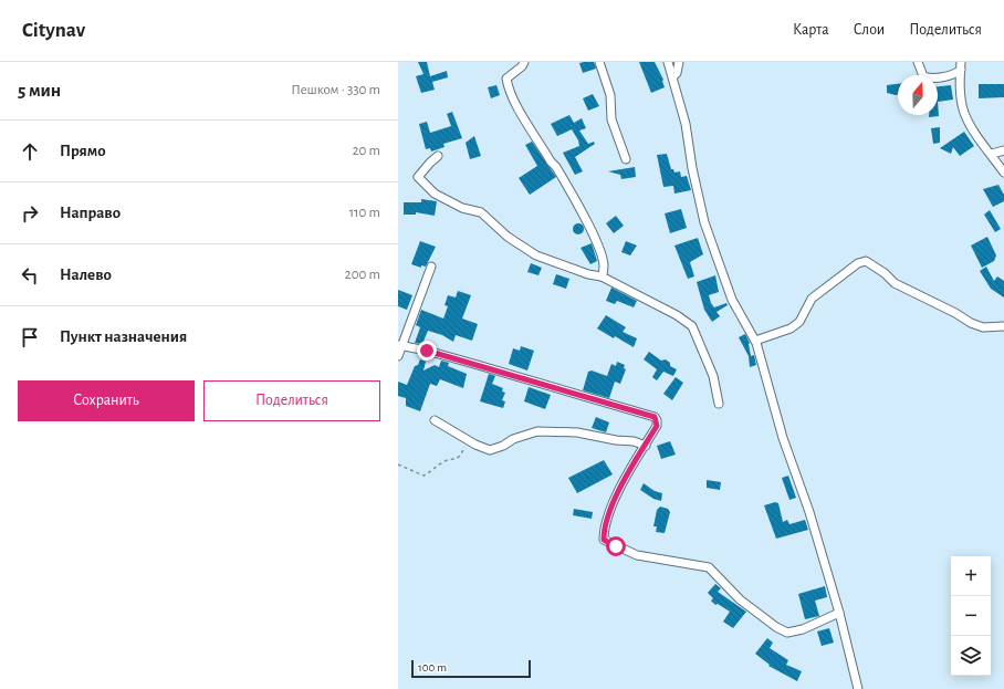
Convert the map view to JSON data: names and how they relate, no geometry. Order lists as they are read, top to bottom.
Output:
{
  "scale_bar": "100 m",
  "north": "top",
  "page": {
    "header": "Citynav",
    "nav": ["Карта", "Слои", "Поделиться"],
    "heading": ["5 мин", "Пешком · 330 m"],
    "list": [
      ["Прямо", "20 m"],
      ["Направо", "110 m"],
      ["Налево", "200 m"],
      "Пункт назначения"
    ],
    "buttons": ["Сохранить", "Поделиться"],
    "map_buttons": ["+", "−"],
    "scale": "100 m"
  }
}
